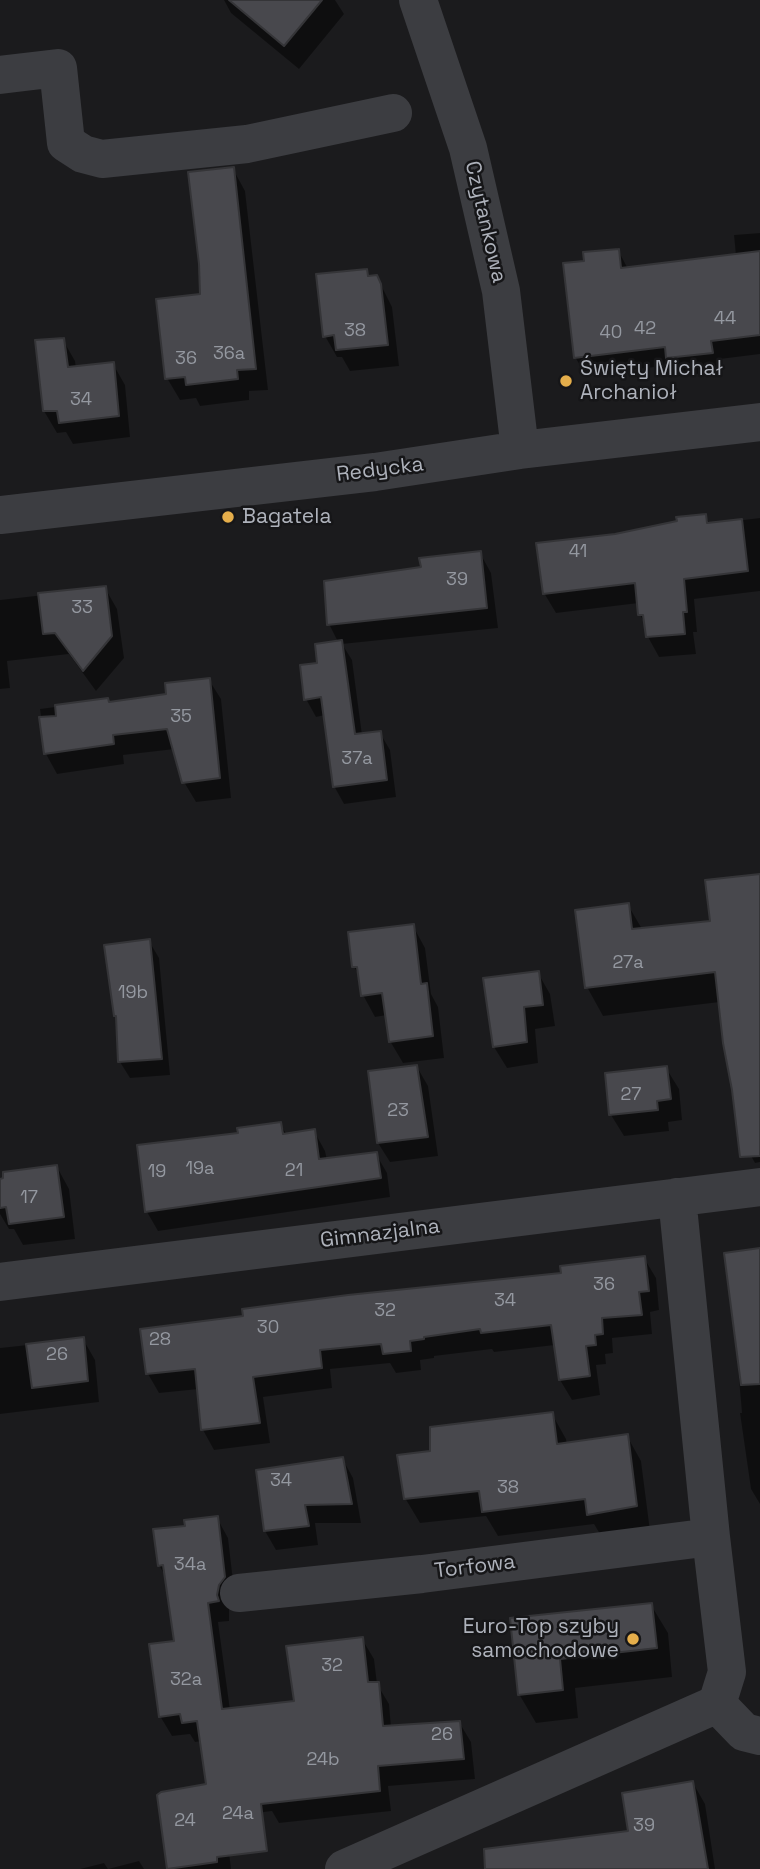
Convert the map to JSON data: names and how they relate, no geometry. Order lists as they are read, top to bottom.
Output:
{
  "streets": {
    "street": [
      "Czytankowa",
      "Redycka",
      "Gimnazjalna",
      "Torfowa"
    ]
  },
  "crossings": [
    ["Czytankowa", "Redycka"]
  ],
  "places": ["Święty Michał Archanioł", "Bagatela", "Euro-Top szyby samochodowe"],
  "house_numbers": [
    "44",
    "42",
    "38",
    "40",
    "36a",
    "36",
    "34",
    "41",
    "39",
    "33",
    "35",
    "37a",
    "27a",
    "19b",
    "27",
    "23",
    "19a",
    "21",
    "19",
    "17",
    "36",
    "34",
    "32",
    "30",
    "28",
    "26",
    "34",
    "38",
    "34a",
    "32",
    "32a",
    "26",
    "24b",
    "24a",
    "24",
    "39"
  ]
}
